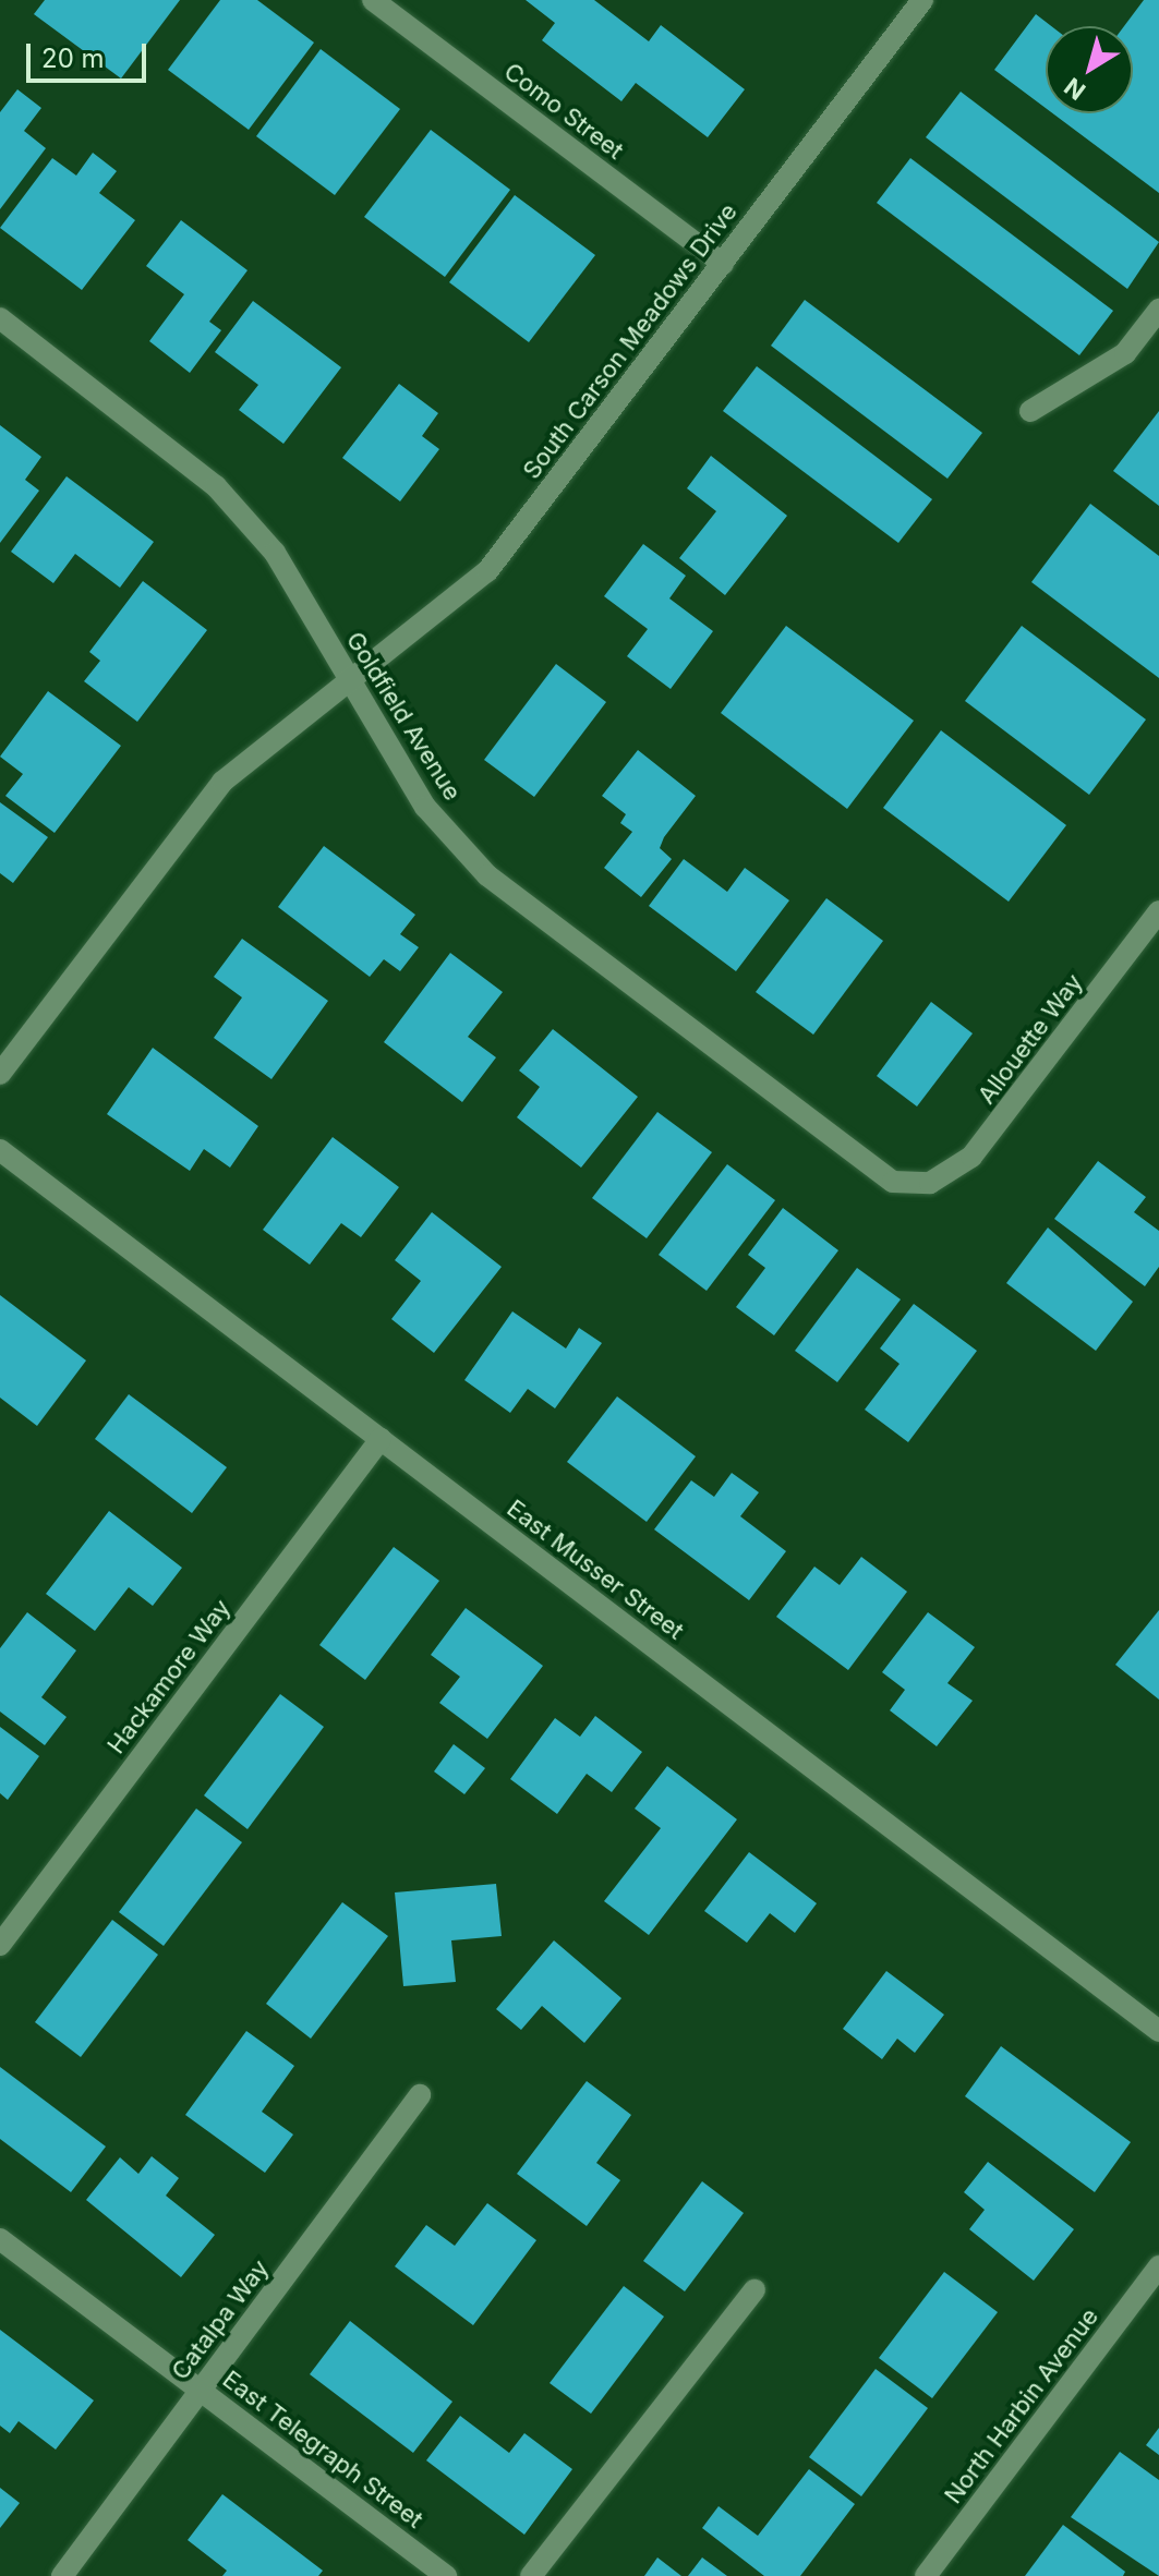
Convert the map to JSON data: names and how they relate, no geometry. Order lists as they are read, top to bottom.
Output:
{
  "streets": {
    "street": [
      "Como Street",
      "South Carson Meadows Drive",
      "Goldfield Avenue",
      "Allouette Way",
      "East Musser Street",
      "Hackamore Way",
      "Catalpa Way",
      "North Harbin Avenue",
      "East Telegraph Street"
    ]
  },
  "crossings": [
    ["Como Street", "South Carson Meadows Drive"],
    ["South Carson Meadows Drive", "Goldfield Avenue"],
    ["Goldfield Avenue", "Allouette Way"],
    ["East Musser Street", "Hackamore Way"],
    ["Catalpa Way", "East Telegraph Street"]
  ],
  "scale_bar": "20 m",
  "north": "bottom left"
}
